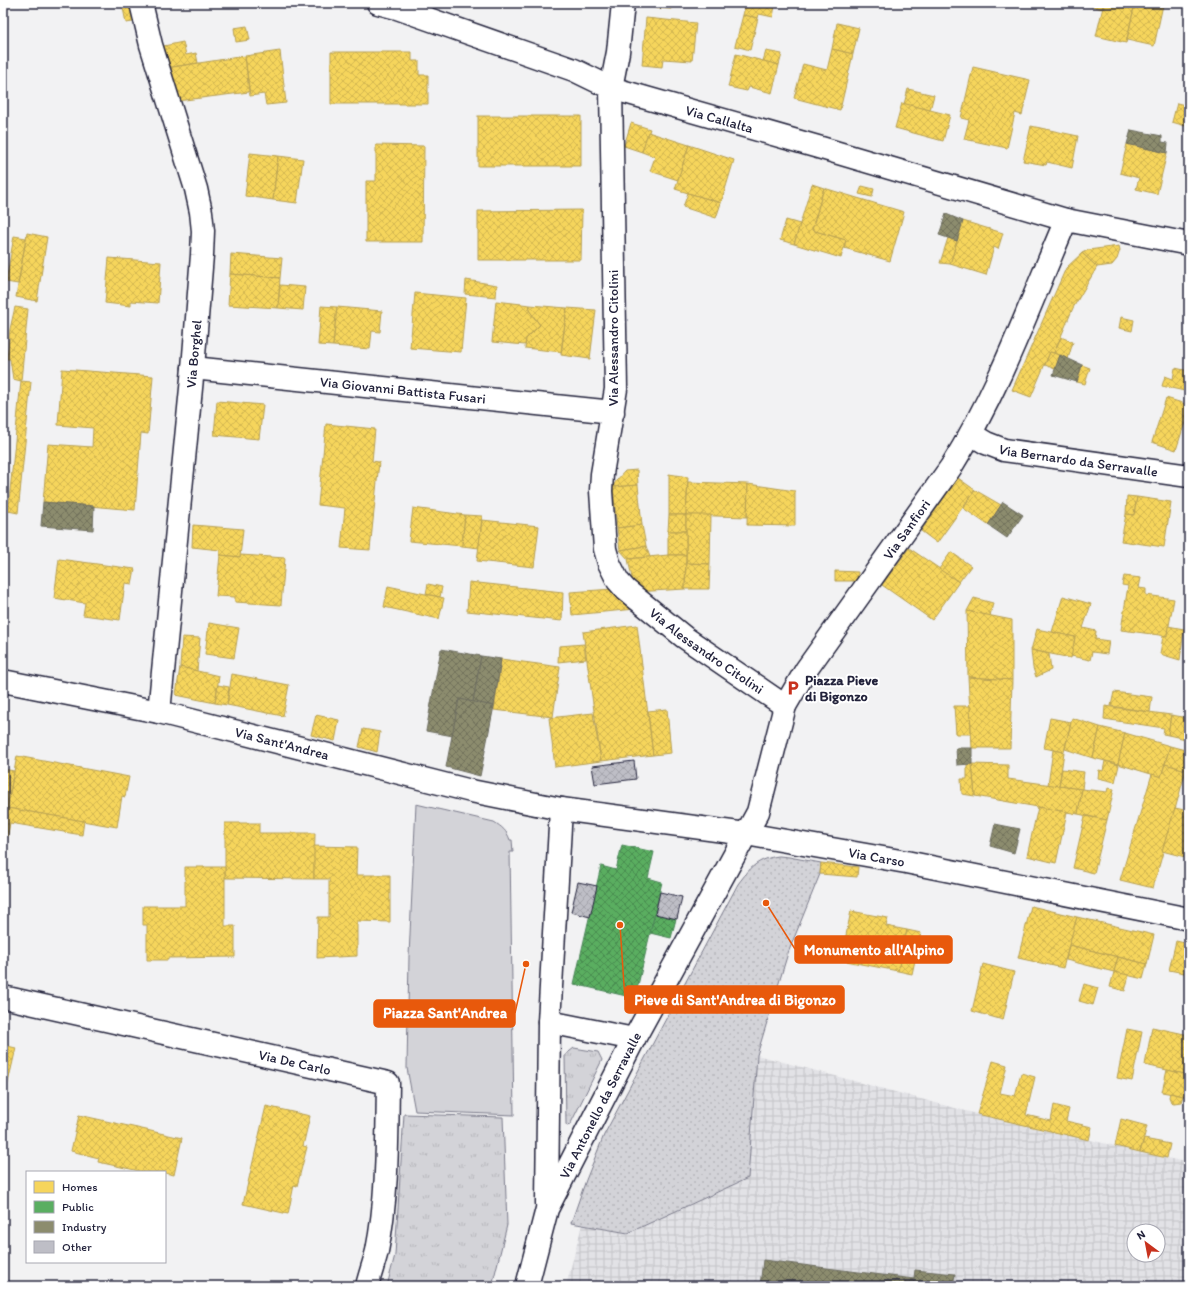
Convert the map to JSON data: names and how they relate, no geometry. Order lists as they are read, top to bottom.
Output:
{
  "streets": {
    "street": [
      "Via Callalta",
      "Via Alessandro Citolini",
      "Via Borghel",
      "Via Giovanni Battista Fusari",
      "Via Bernardo da Serravalle",
      "Via Sanfiori",
      "Via Sant'Andrea",
      "Via Carso",
      "Via De Carlo",
      "Via Antonello da Serravalle"
    ]
  },
  "crossings": [
    ["Via Callalta", "Via Alessandro Citolini"],
    ["Via Callalta", "Via Sanfiori"],
    ["Via Alessandro Citolini", "Via Giovanni Battista Fusari"],
    ["Via Alessandro Citolini", "Via Sanfiori"],
    ["Via Borghel", "Via Giovanni Battista Fusari"],
    ["Via Borghel", "Via Sant'Andrea"],
    ["Via Bernardo da Serravalle", "Via Sanfiori"],
    ["Via Sanfiori", "Via Carso"],
    ["Via Sanfiori", "Via Antonello da Serravalle"],
    ["Via Sant'Andrea", "Via Carso"],
    ["Via Sant'Andrea", "Via Antonello da Serravalle"],
    ["Via Carso", "Via Antonello da Serravalle"]
  ],
  "places": {
    "parking": ["Piazza Pieve di Bigonzo"],
    "other": ["Monumento all'Alpino", "Pieve di Sant'Andrea di Bigonzo", "Piazza Sant'Andrea"]
  },
  "legend": [
    "Homes",
    "Public",
    "Industry",
    "Other"
  ],
  "north": "top left"
}
